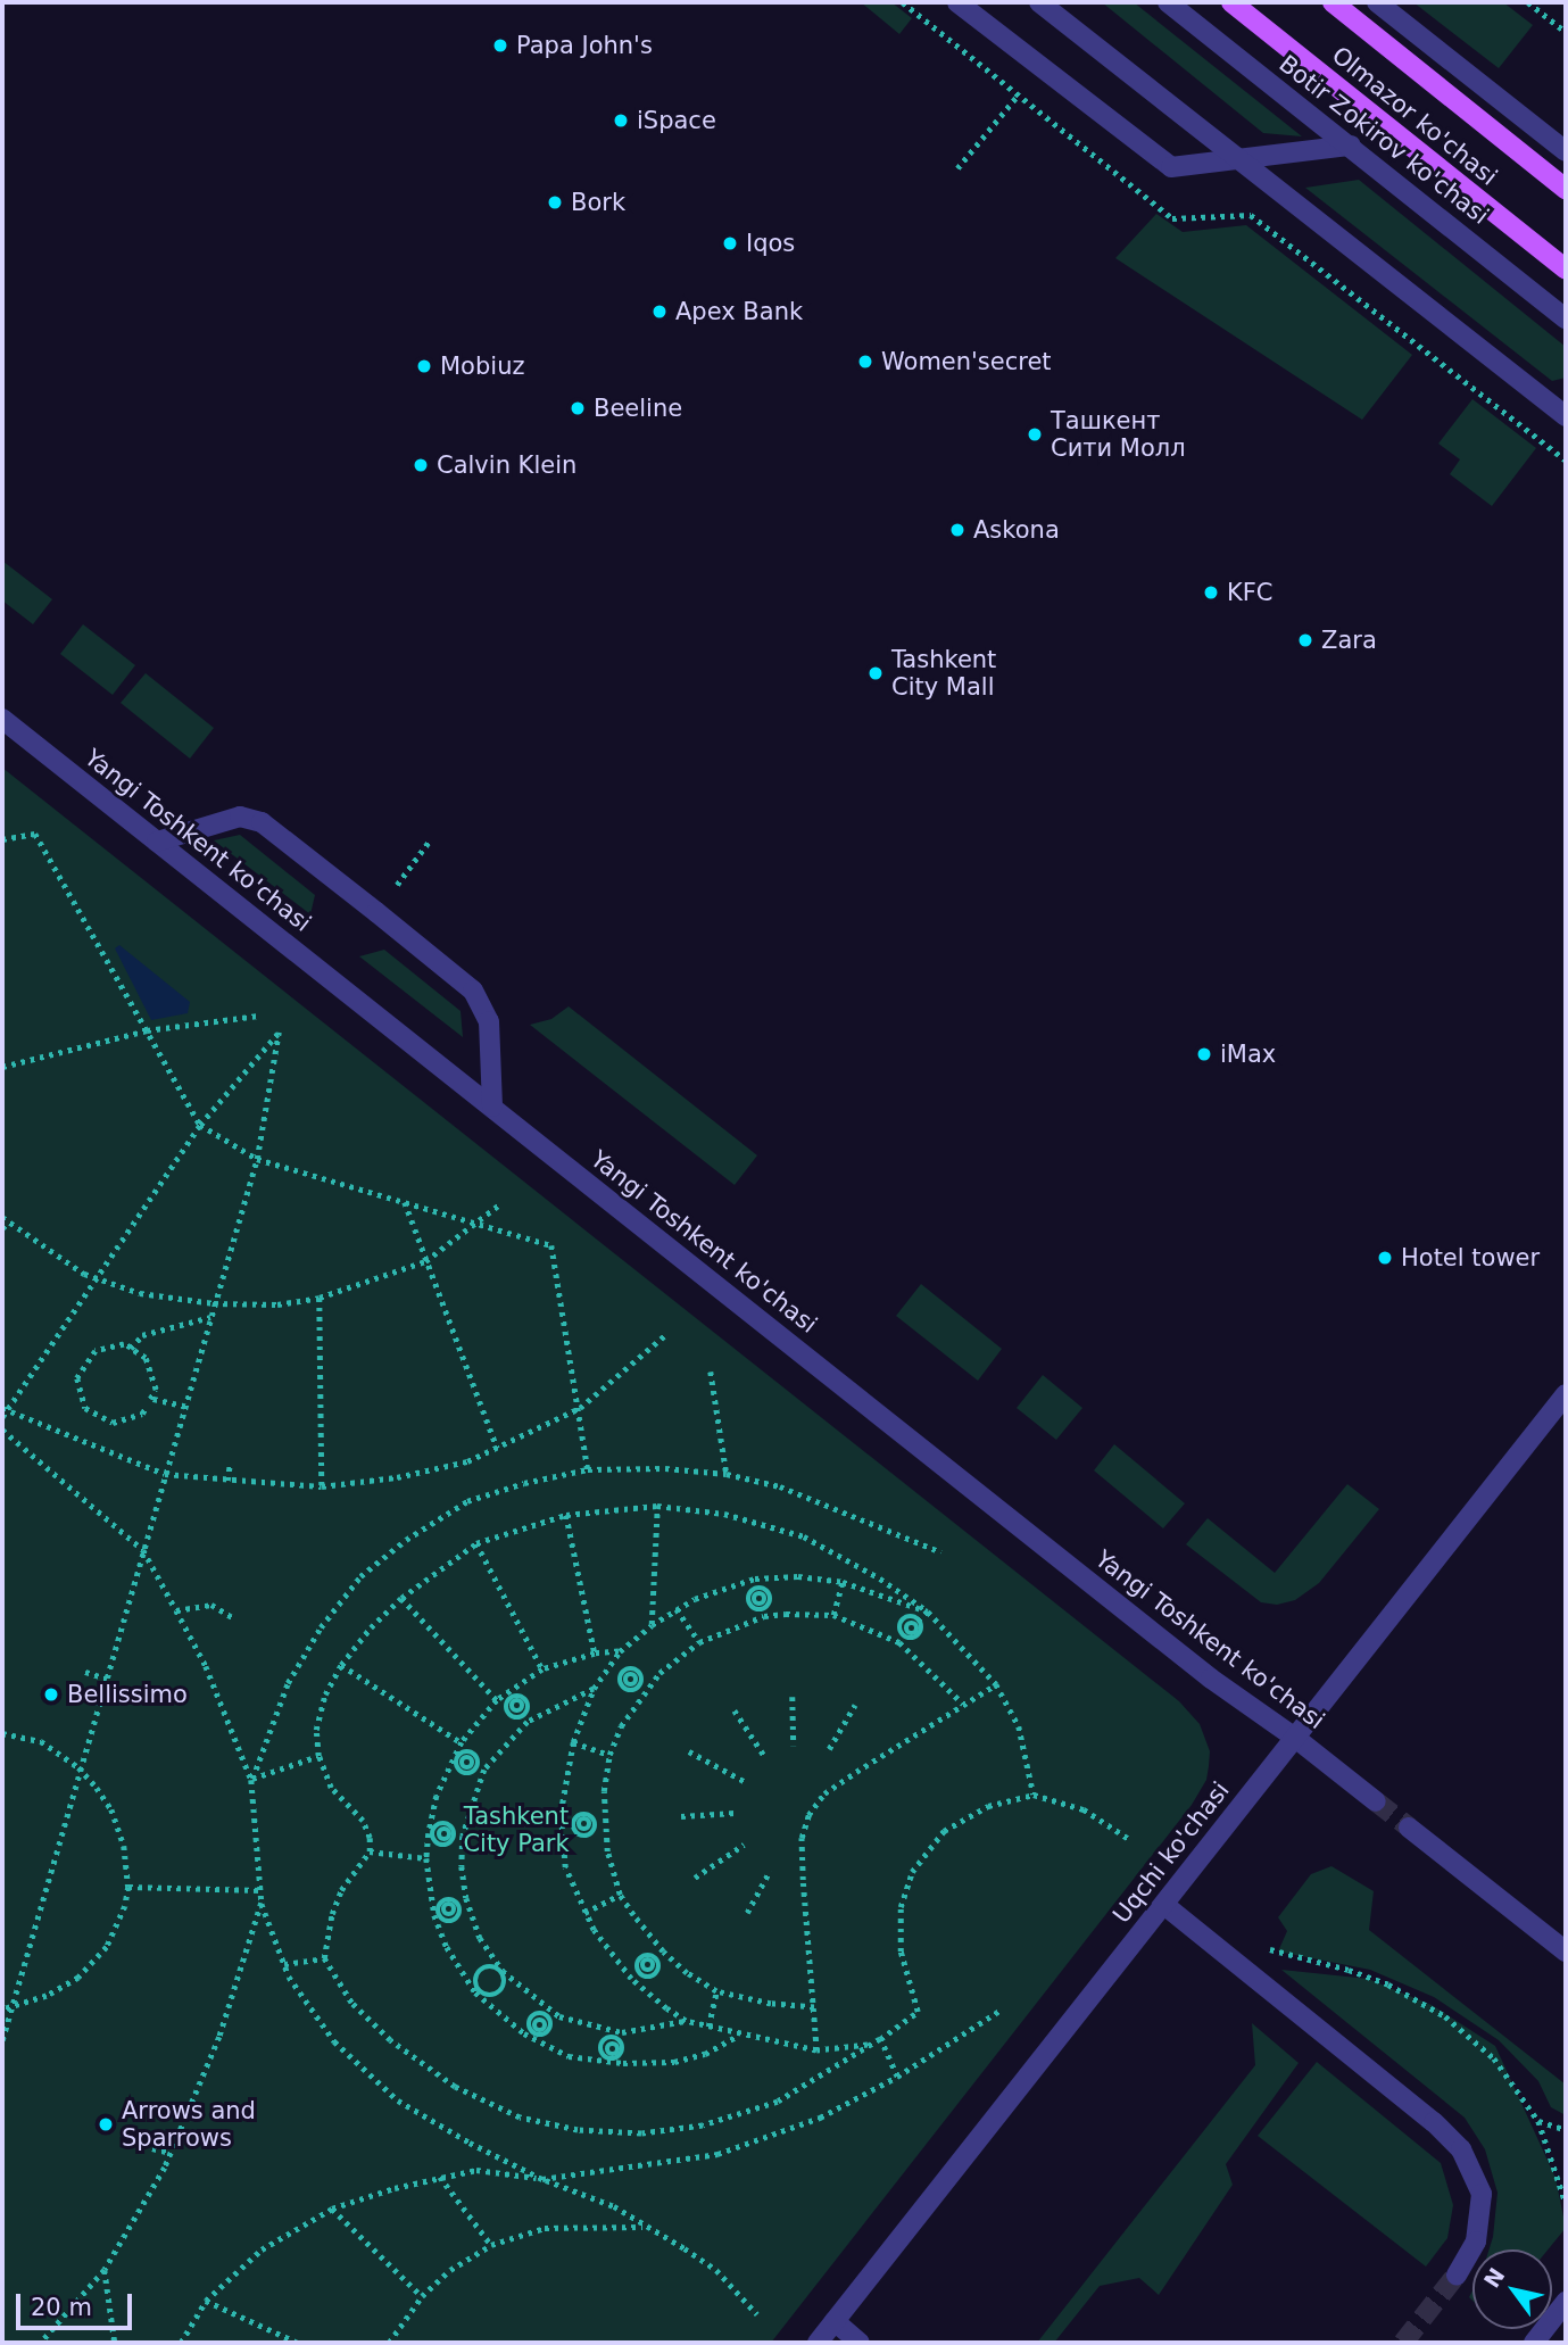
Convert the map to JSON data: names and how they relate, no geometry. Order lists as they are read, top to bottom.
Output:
{
  "streets": {
    "main road": ["Olmazor ko'chasi"],
    "street": ["Botir Zokirov ko'chasi", "Yangi Toshkent ko'chasi", "Uqchi ko'chasi"]
  },
  "crossings": [
    ["Yangi Toshkent ko'chasi", "Uqchi ko'chasi"]
  ],
  "parks": ["Tashkent City Park"],
  "places": [
    "Papa John's",
    "iSpace",
    "Bork",
    "Iqos",
    "Apex Bank",
    "Women'secret",
    "Mobiuz",
    "Beeline",
    "Ташкент Сити Молл",
    "Calvin Klein",
    "Askona",
    "KFC",
    "Zara",
    "Tashkent City Mall",
    "iMax",
    "Hotel tower",
    "Bellissimo",
    "Arrows and Sparrows"
  ],
  "scale_bar": "20 m",
  "north": "top left"
}
